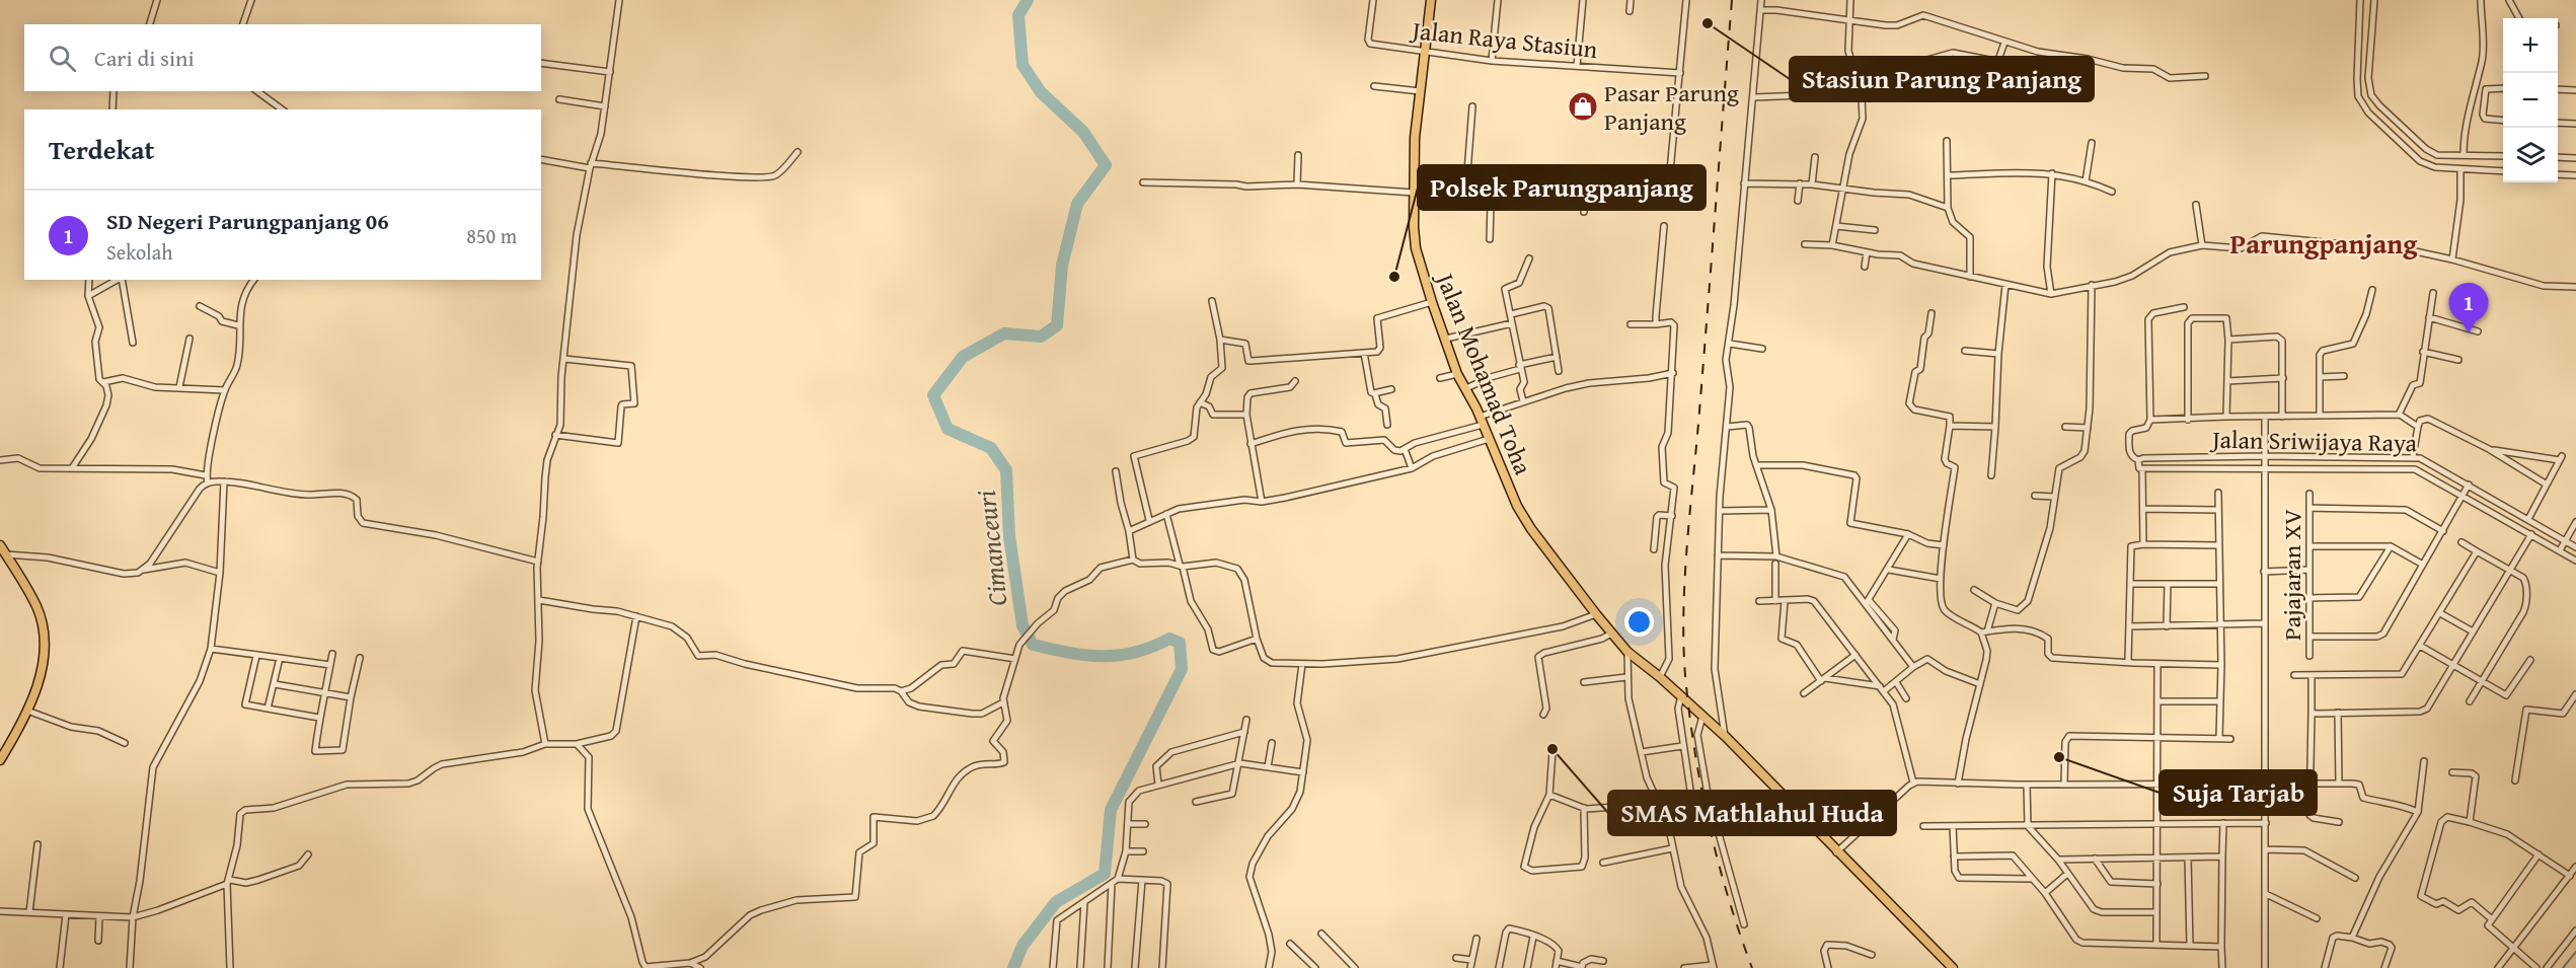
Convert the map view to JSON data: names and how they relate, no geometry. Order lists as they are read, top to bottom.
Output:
{
  "streets": {
    "main road": ["Jalan Mohamad Toha"],
    "street": ["Jalan Raya Stasiun", "Jalan Sriwijaya Raya", "Pajajaran XV"]
  },
  "crossings": [
    ["Jalan Raya Stasiun", "Jalan Mohamad Toha"]
  ],
  "districts": ["Parungpanjang"],
  "water": ["Cimanceuri"],
  "places": {
    "other": [
      "Stasiun Parung Panjang",
      "Polsek Parungpanjang",
      "SMAS Mathlahul Huda",
      "Suja Tarjab"
    ],
    "shop": ["Pasar Parung Panjang"]
  },
  "page": {
    "map_buttons": ["+", "−"],
    "search": "Cari di sini",
    "heading": "Terdekat",
    "list": [
      {
        "mark": "1",
        "name": "SD Negeri Parungpanjang 06",
        "note": "Sekolah",
        "value": "850 m"
      }
    ],
    "pins": "1"
  }
}
